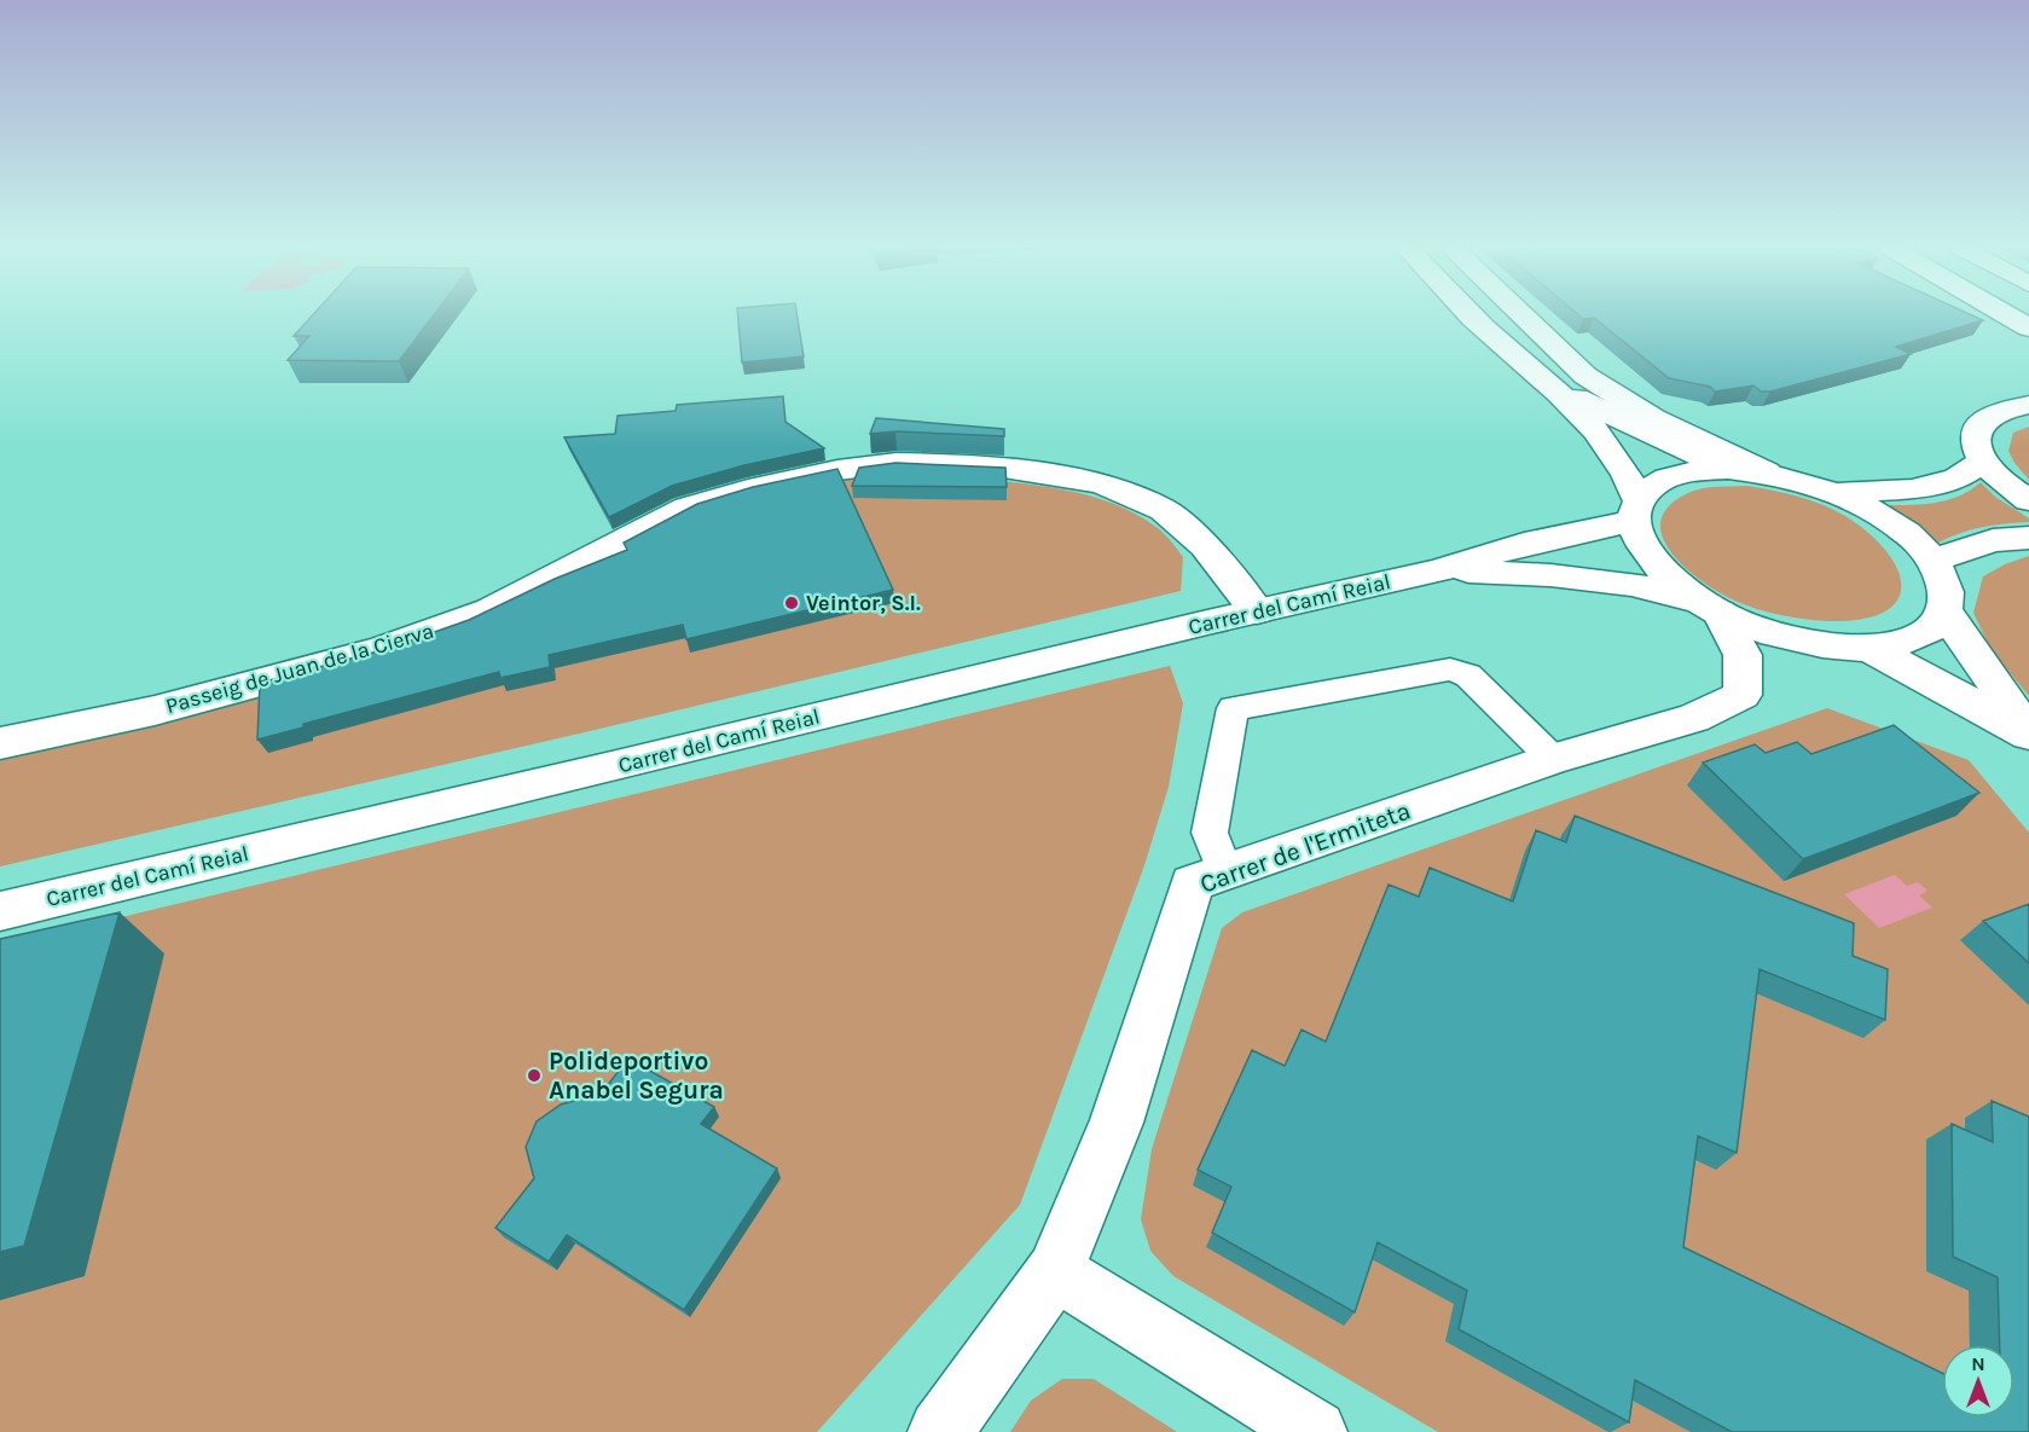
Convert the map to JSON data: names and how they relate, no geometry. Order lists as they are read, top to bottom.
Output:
{
  "streets": {
    "street": ["Carrer del Camí Reial", "Passeig de Juan de la Cierva", "Carrer de l'Ermiteta"]
  },
  "crossings": [
    ["Carrer del Camí Reial", "Passeig de Juan de la Cierva"],
    ["Carrer del Camí Reial", "Carrer de l'Ermiteta"]
  ],
  "places": ["Veintor, S.l.", "Polideportivo Anabel Segura"],
  "north": "top"
}
